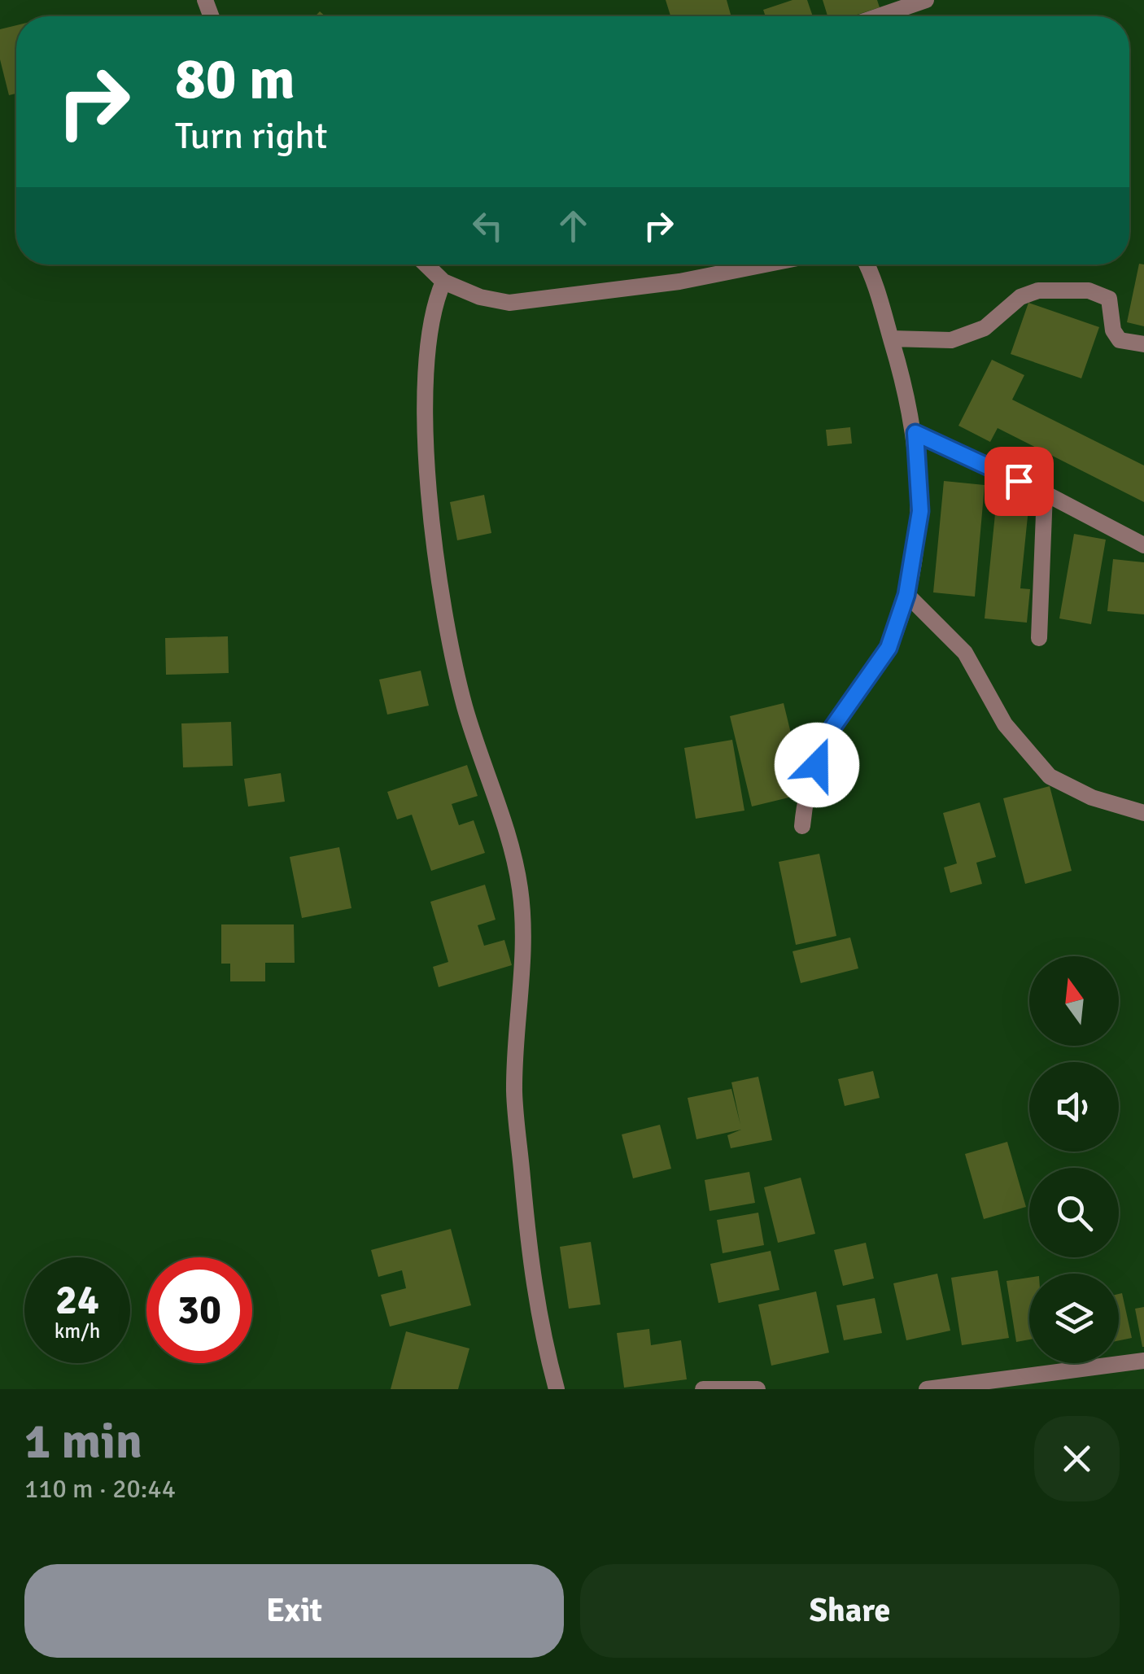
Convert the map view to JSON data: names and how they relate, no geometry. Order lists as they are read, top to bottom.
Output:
{
  "north": "top",
  "page": {
    "turn": ["80 m", "Turn right"],
    "speed": "24 km/h",
    "limit": "30",
    "heading": ["1 min", "110 m · 20:44"],
    "buttons": ["Exit", "Share"]
  }
}
